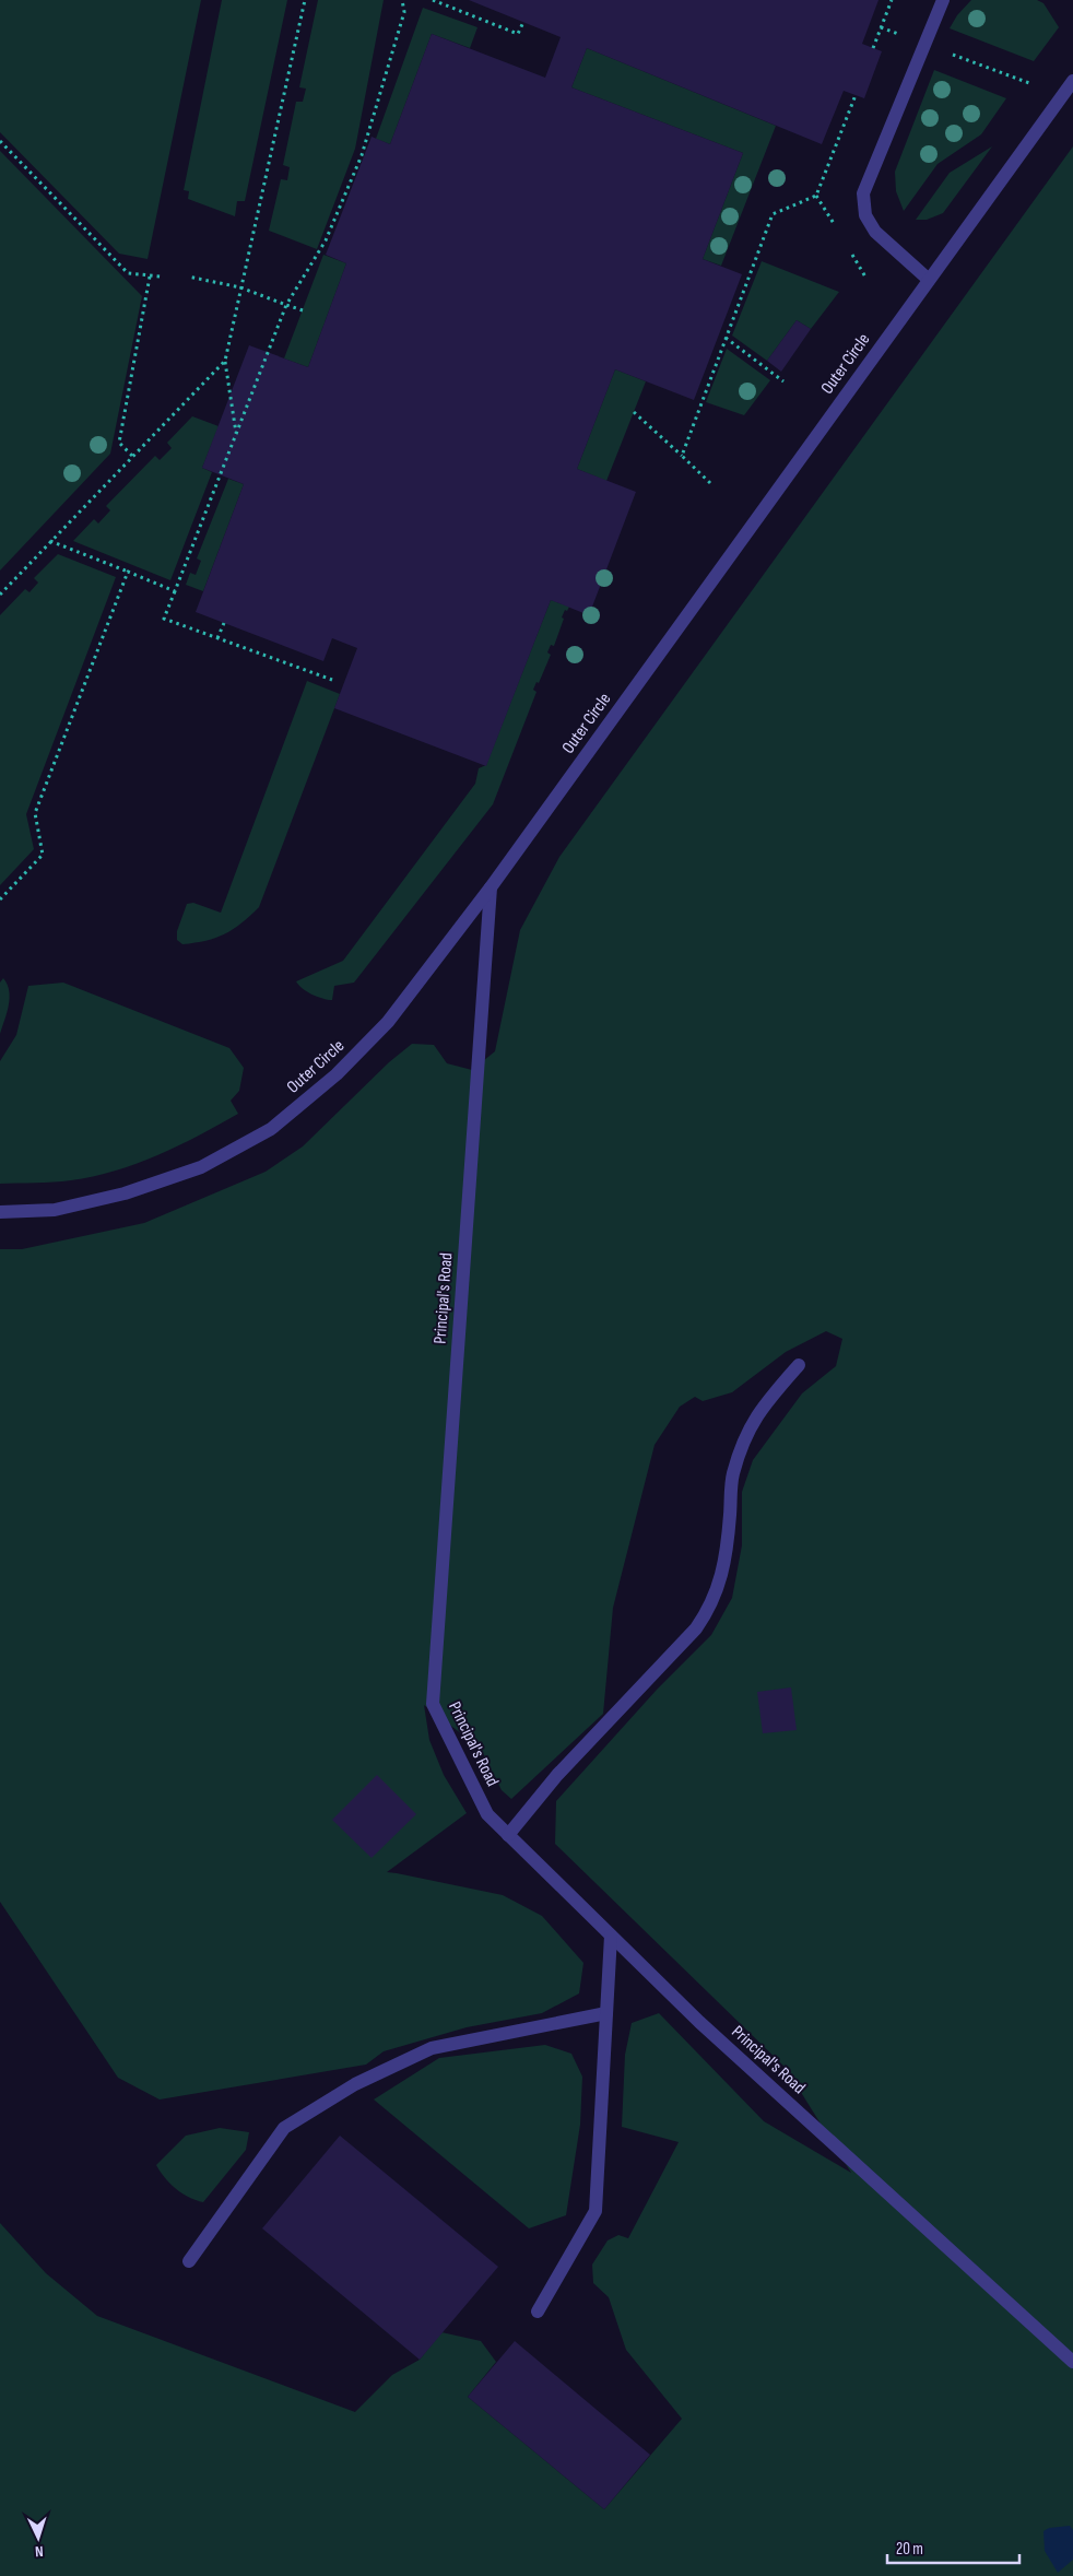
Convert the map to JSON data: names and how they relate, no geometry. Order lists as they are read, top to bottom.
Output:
{
  "streets": {
    "street": ["Outer Circle", "Principal's Road"]
  },
  "crossings": [
    ["Outer Circle", "Principal's Road"]
  ],
  "scale_bar": "20 m",
  "north": "bottom"
}
